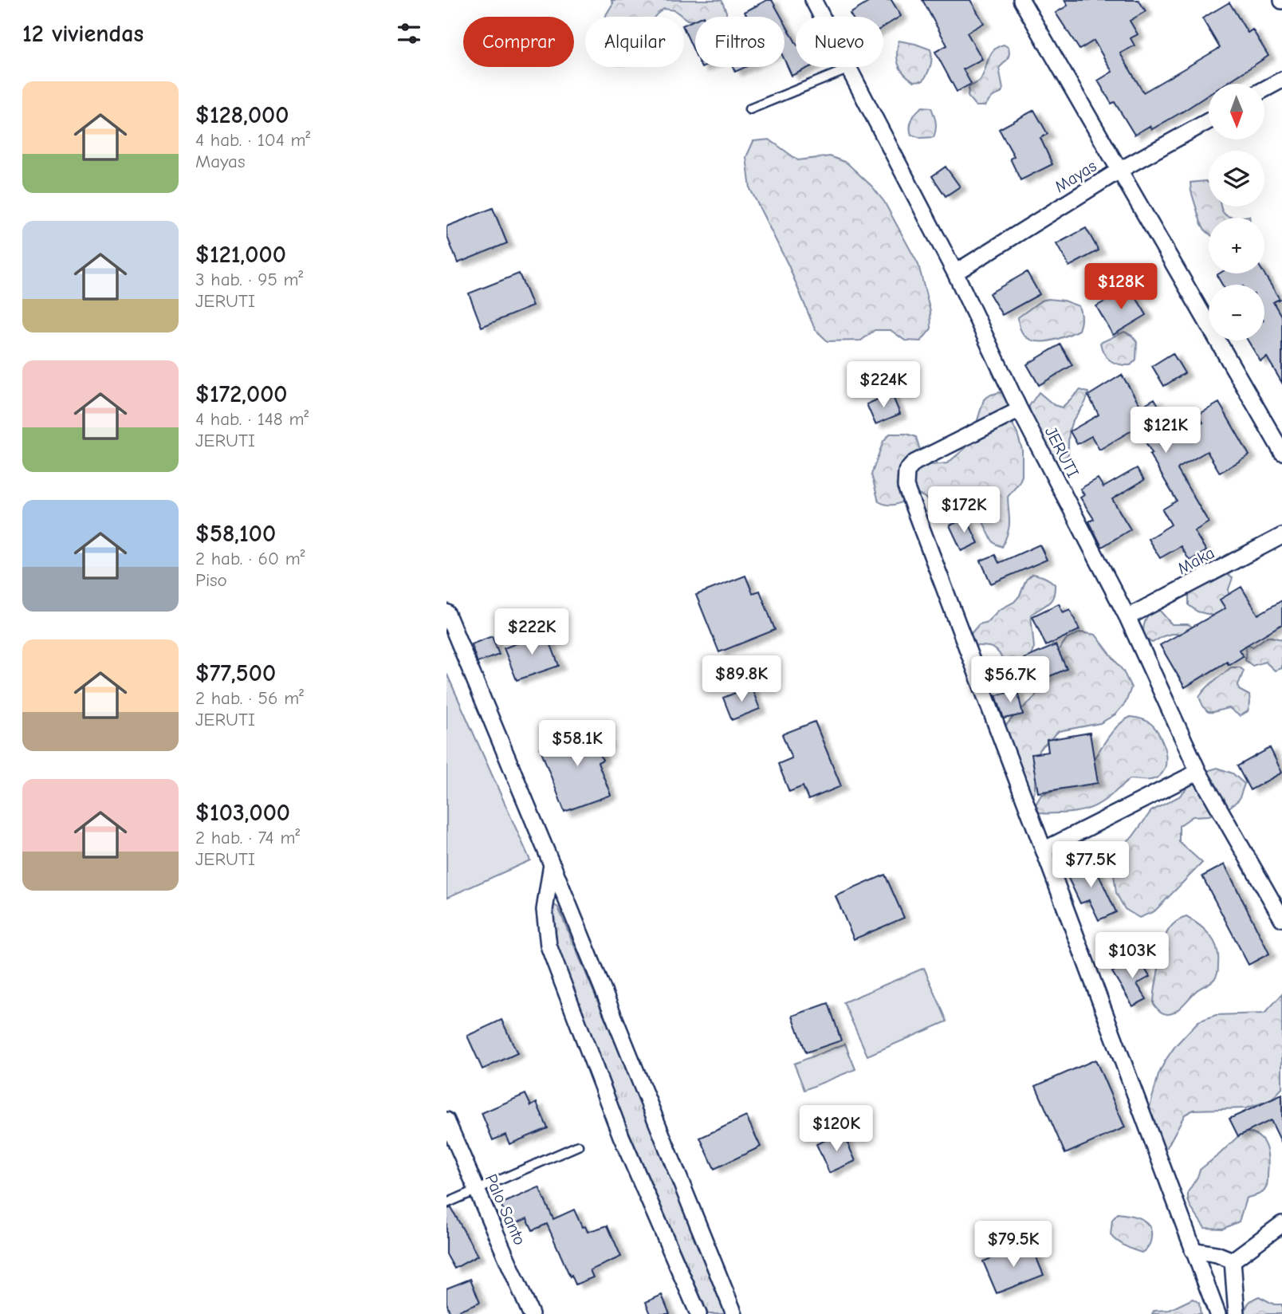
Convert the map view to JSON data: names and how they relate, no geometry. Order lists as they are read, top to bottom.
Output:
{
  "streets": {
    "street": [
      "Mayas",
      "JERUTI",
      "Maka",
      "Palo Santo"
    ]
  },
  "crossings": [
    ["Mayas", "JERUTI"],
    ["JERUTI", "Maka"]
  ],
  "north": "bottom",
  "page": {
    "heading": "12 viviendas",
    "chip": [
      "Comprar",
      "Alquilar",
      "Filtros",
      "Nuevo"
    ],
    "list": [
      {
        "name": "$128,000",
        "note": "4 hab. · 104 m² · Mayas"
      },
      {
        "name": "$121,000",
        "note": "3 hab. · 95 m² · JERUTI"
      },
      {
        "name": "$172,000",
        "note": "4 hab. · 148 m² · JERUTI"
      },
      {
        "name": "$58,100",
        "note": "2 hab. · 60 m² · Piso"
      },
      {
        "name": "$77,500",
        "note": "2 hab. · 56 m² · JERUTI"
      },
      {
        "name": "$103,000",
        "note": "2 hab. · 74 m² · JERUTI"
      }
    ],
    "map_buttons": ["+", "−"],
    "price": [
      "$128K",
      "$224K",
      "$121K",
      "$172K",
      "$222K",
      "$89.8K",
      "$56.7K",
      "$58.1K",
      "$77.5K",
      "$103K",
      "$120K",
      "$79.5K"
    ]
  }
}
